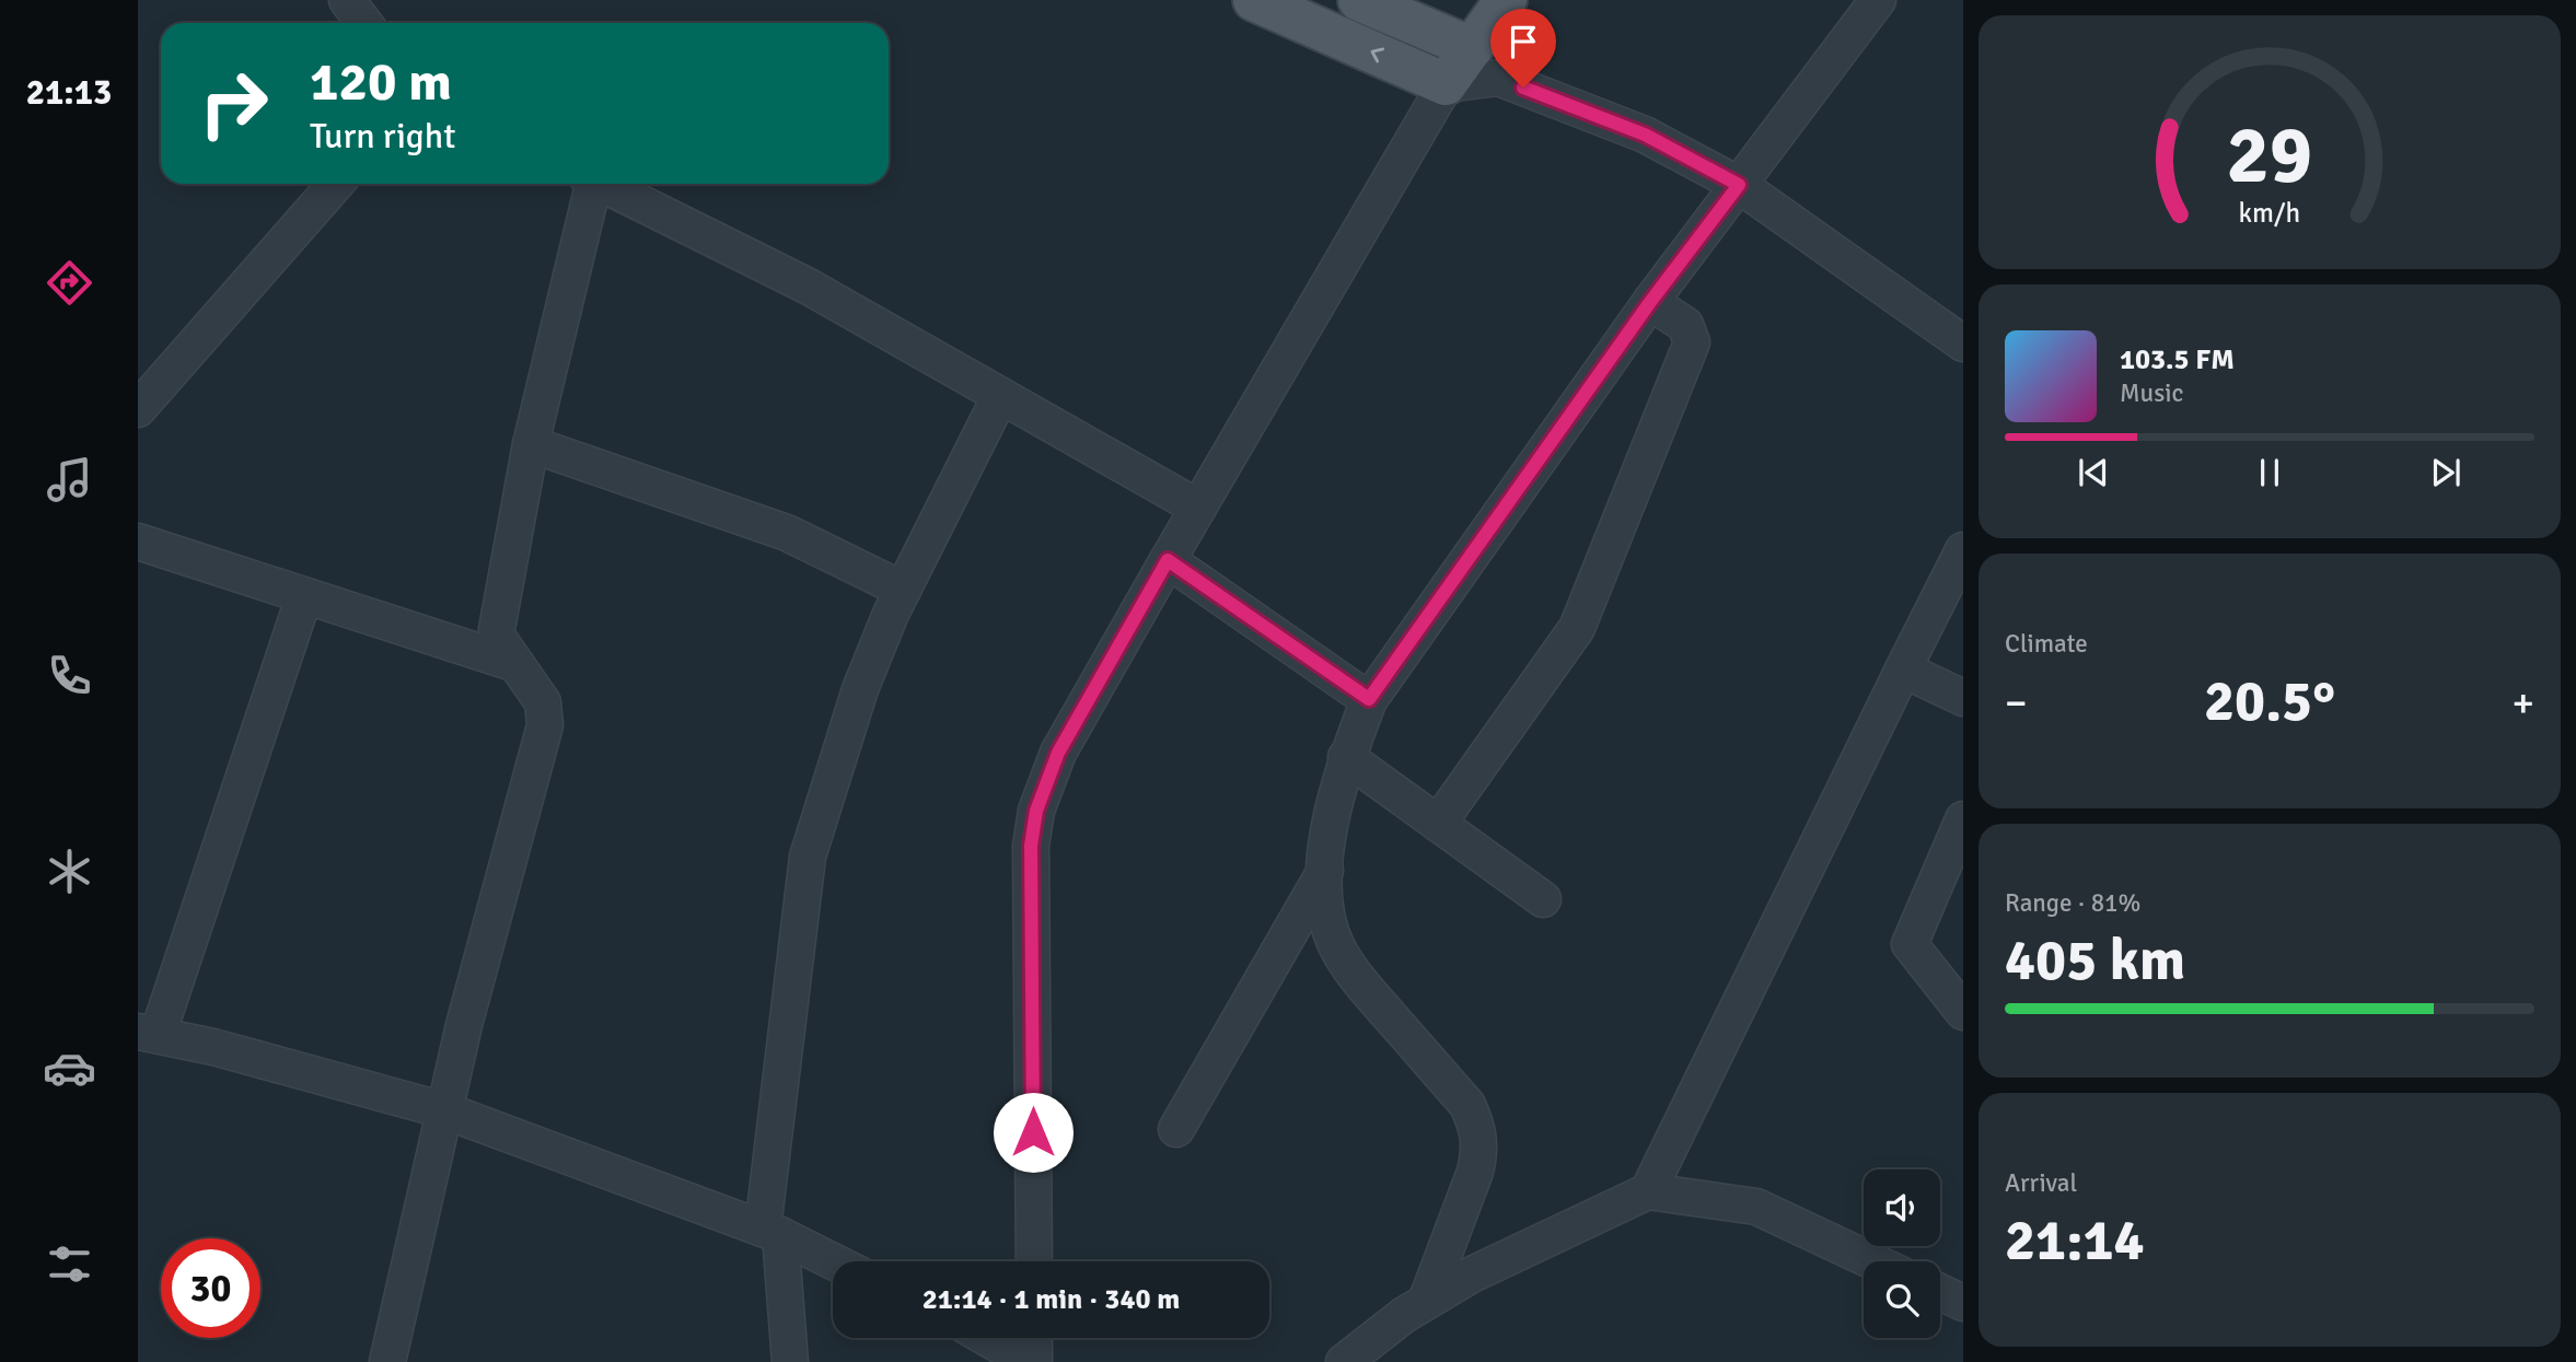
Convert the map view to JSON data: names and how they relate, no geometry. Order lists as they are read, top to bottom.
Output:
{
  "page": {
    "tabs": "21:13",
    "turn": ["120 m", "Turn right"],
    "song": ["103.5 FM", "Music"],
    "tile": [
      "Climate",
      ["Range · 81%", "405 km"],
      ["Arrival", "21:14"]
    ],
    "heat": ["−", "20.5°", "+"],
    "limit": "30",
    "trip": "21:14 · 1 min · 340 m",
    "gauge": ["29", "km/h"]
  }
}
